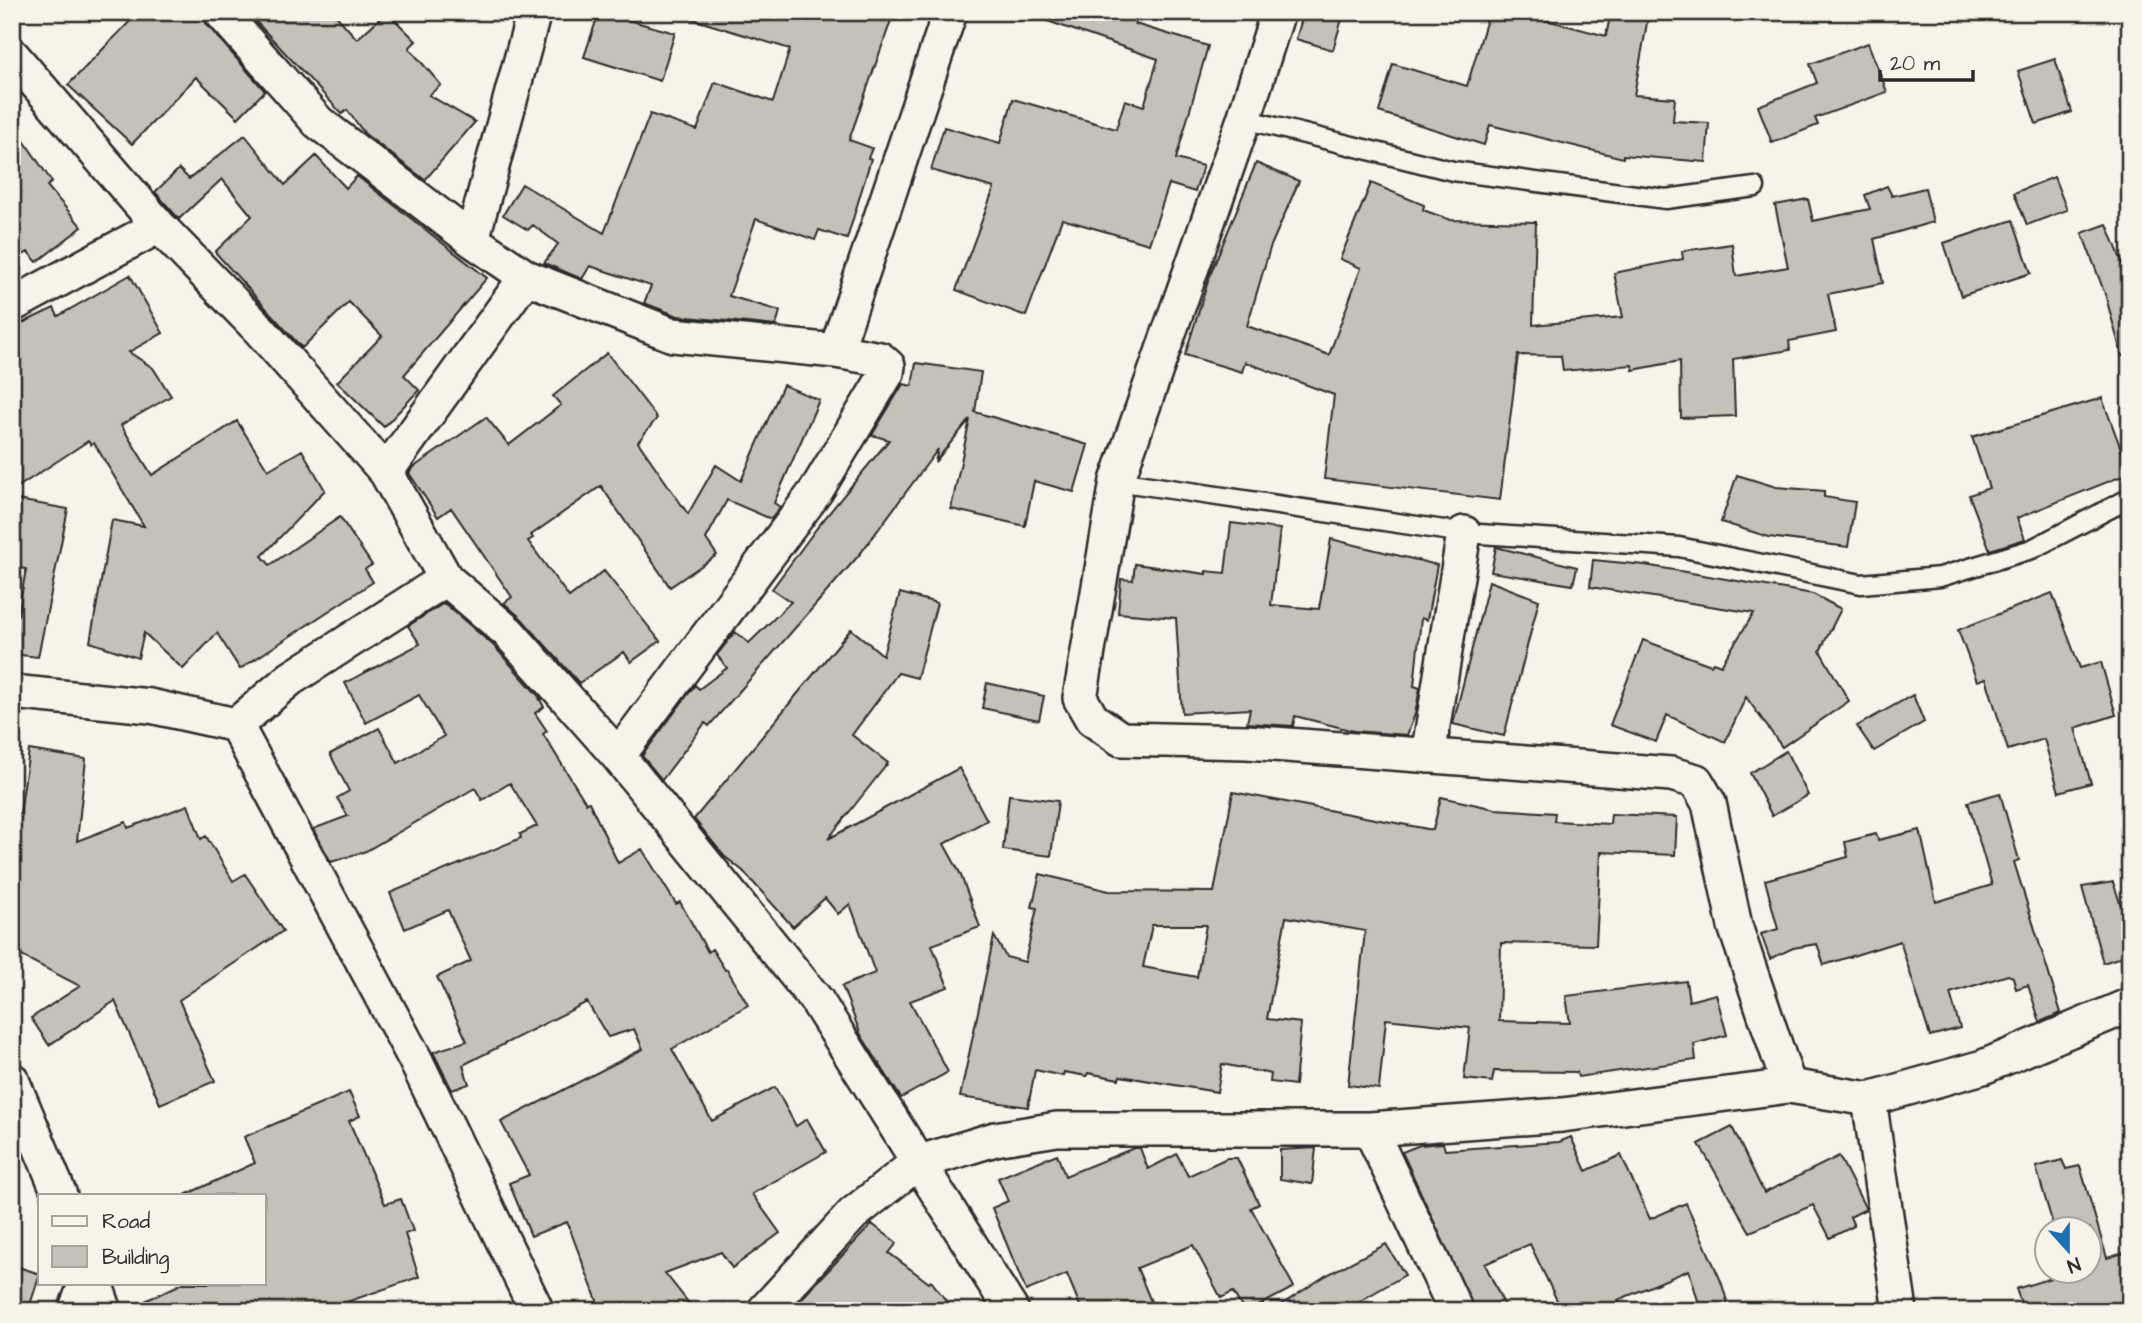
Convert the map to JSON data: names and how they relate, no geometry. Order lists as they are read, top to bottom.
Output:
{
  "legend": ["Road", "Building"],
  "scale_bar": "20 m",
  "north": "bottom"
}
